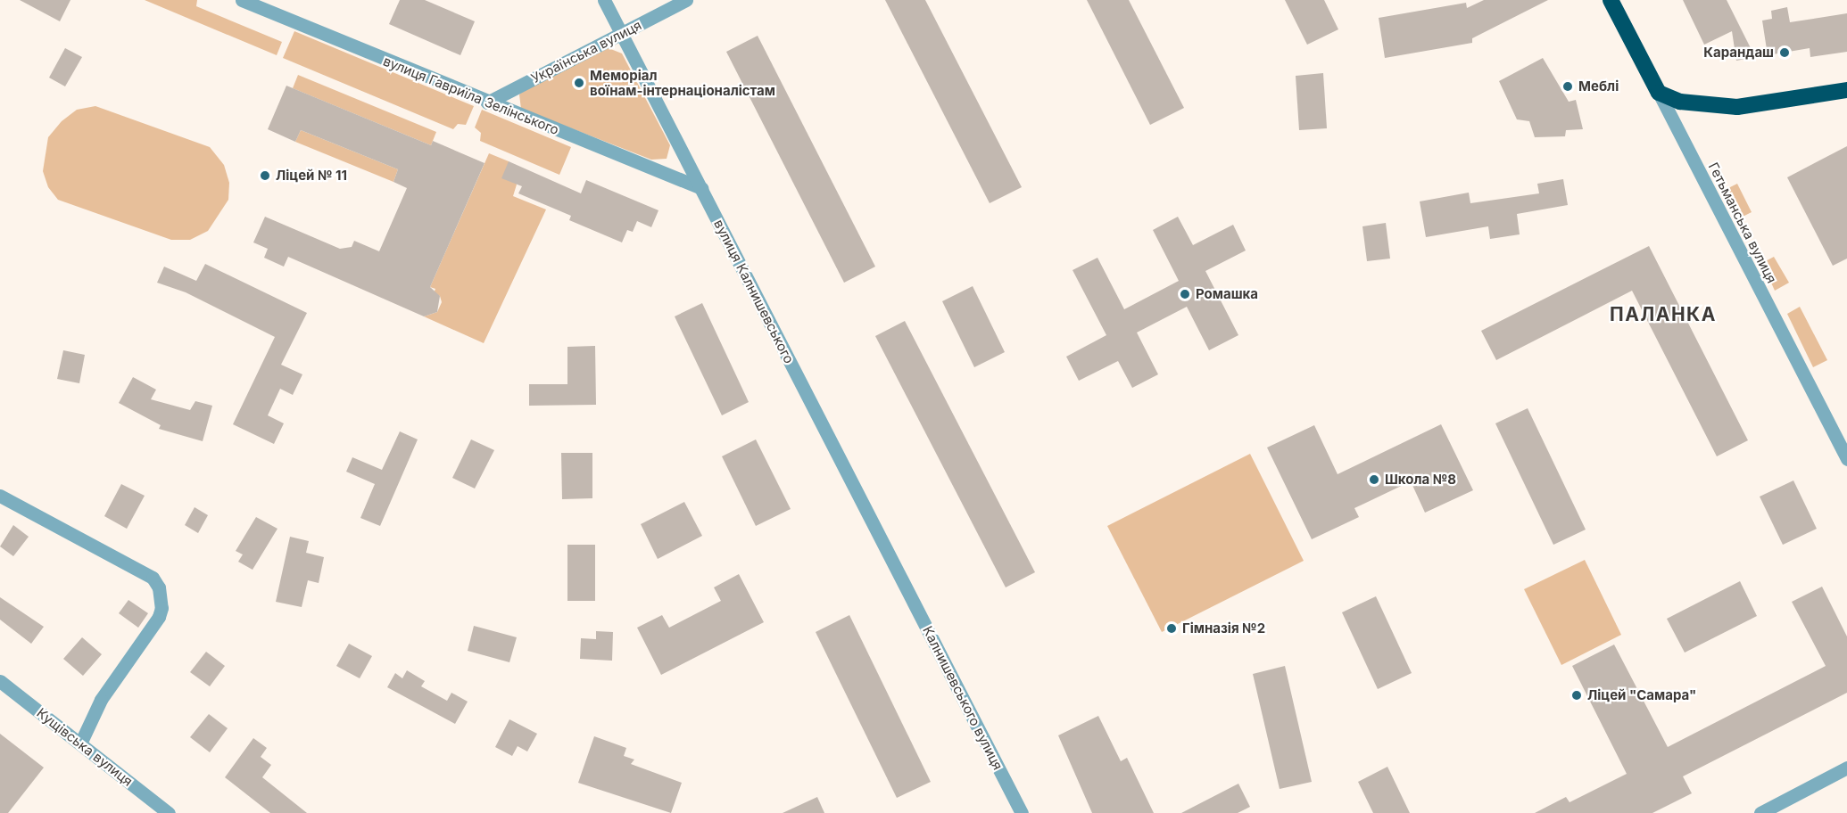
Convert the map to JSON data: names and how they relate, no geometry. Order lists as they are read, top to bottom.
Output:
{
  "streets": {
    "highway": ["Гетьманська вулиця"],
    "street": [
      "Українська вулиця",
      "вулиця Гавриїла Зелінського",
      "вулиця Калнишевського",
      "Калнишевського вулиця",
      "Кущівська вулиця"
    ]
  },
  "crossings": [
    ["Українська вулиця", "вулиця Гавриїла Зелінського"],
    ["Українська вулиця", "вулиця Калнишевського"],
    ["вулиця Гавриїла Зелінського", "вулиця Калнишевського"],
    ["вулиця Калнишевського", "Калнишевського вулиця"]
  ],
  "districts": ["ПАЛАНКА"],
  "places": [
    "Карандаш",
    "Меморіал воїнам-інтернаціоналістам",
    "Меблі",
    "Ліцей № 11",
    "Ромашка",
    "Школа №8",
    "Гімназія №2",
    "Ліцей \"Самара\""
  ]
}
